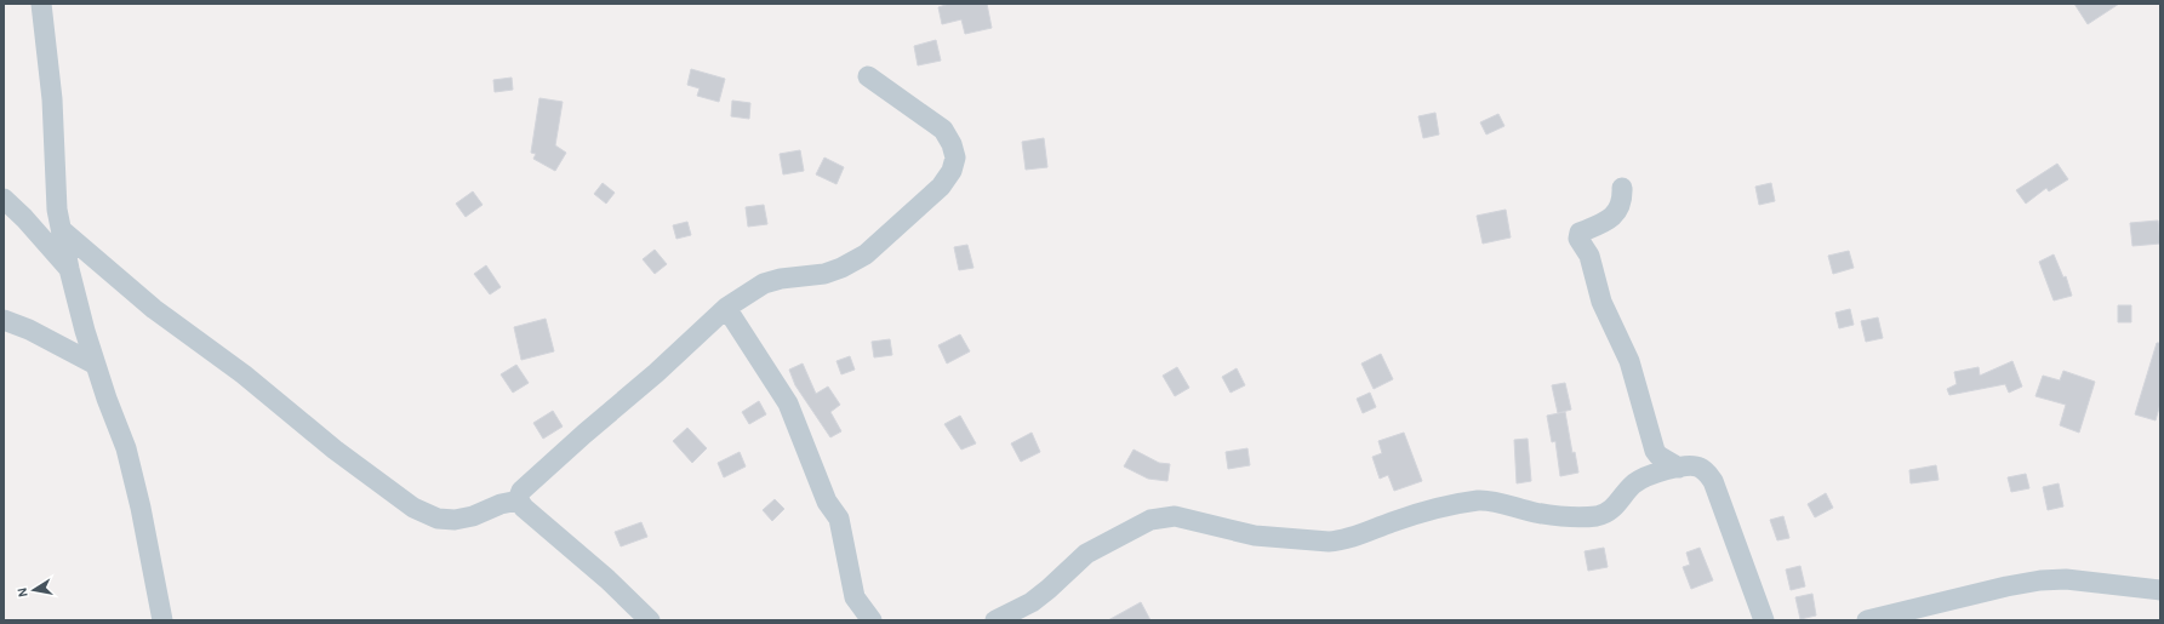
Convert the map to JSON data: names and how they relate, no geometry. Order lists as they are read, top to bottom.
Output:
{
  "north": "left"
}
